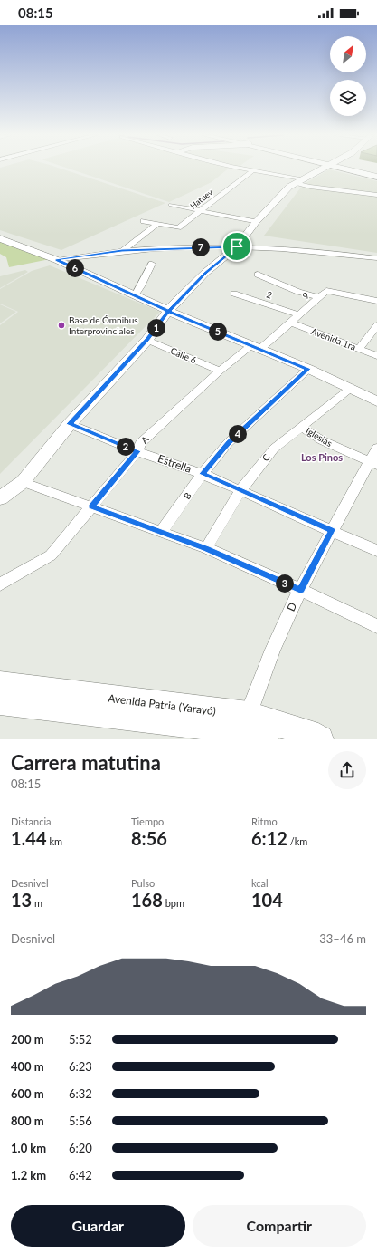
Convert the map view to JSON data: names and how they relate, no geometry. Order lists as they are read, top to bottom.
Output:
{
  "streets": {
    "main road": ["Avenida Patria (Yarayó)"],
    "street": [
      "Hatuey",
      "2",
      "9",
      "Avenida 1ra",
      "Calle 6",
      "Iglesias",
      "A",
      "C",
      "Estrella",
      "B",
      "D"
    ]
  },
  "crossings": [
    ["2", "9"],
    ["9", "Avenida 1ra"],
    ["9", "A"],
    ["Calle 6", "A"],
    ["Iglesias", "C"],
    ["Iglesias", "D"],
    ["A", "Estrella"],
    ["C", "Estrella"],
    ["Estrella", "B"],
    ["Estrella", "D"],
    ["D", "Avenida Patria (Yarayó)"]
  ],
  "districts": ["Los Pinos"],
  "places": ["Base de Ómnibus Interprovinciales"],
  "north": "top right",
  "page": {
    "status": "08:15",
    "pins": [
      "7",
      "6",
      "1",
      "5",
      "4",
      "2",
      "3"
    ],
    "heading": ["Carrera matutina", "08:15"],
    "stats": [
      ["Distancia", "1.44 km"],
      ["Tiempo", "8:56"],
      ["Ritmo", "6:12 /km"],
      ["Desnivel", "13 m"],
      ["Pulso", "168 bpm"],
      ["kcal", "104"]
    ],
    "chart": ["Desnivel", "33–46 m"],
    "list": [
      {
        "name": "200 m",
        "note": "5:52"
      },
      {
        "name": "400 m",
        "note": "6:23"
      },
      {
        "name": "600 m",
        "note": "6:32"
      },
      {
        "name": "800 m",
        "note": "5:56"
      },
      {
        "name": "1.0 km",
        "note": "6:20"
      },
      {
        "name": "1.2 km",
        "note": "6:42"
      }
    ],
    "buttons": ["Guardar", "Compartir"]
  }
}
